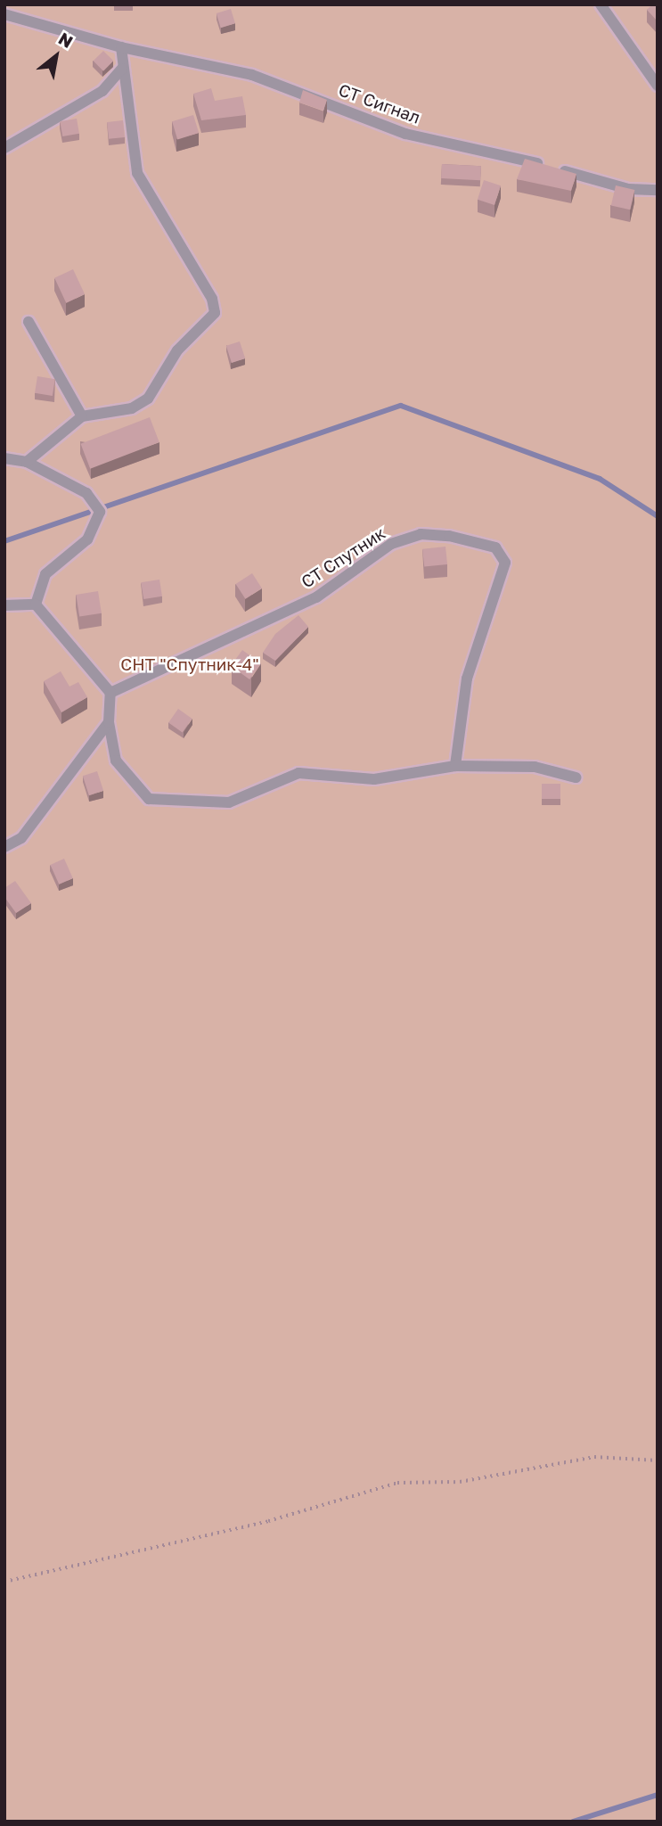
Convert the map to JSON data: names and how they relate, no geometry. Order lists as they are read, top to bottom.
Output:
{
  "streets": {
    "lane": ["СТ Сигнал", "СТ Спутник"]
  },
  "parks": ["СНТ \"Спутник-4\""],
  "north": "top right"
}
